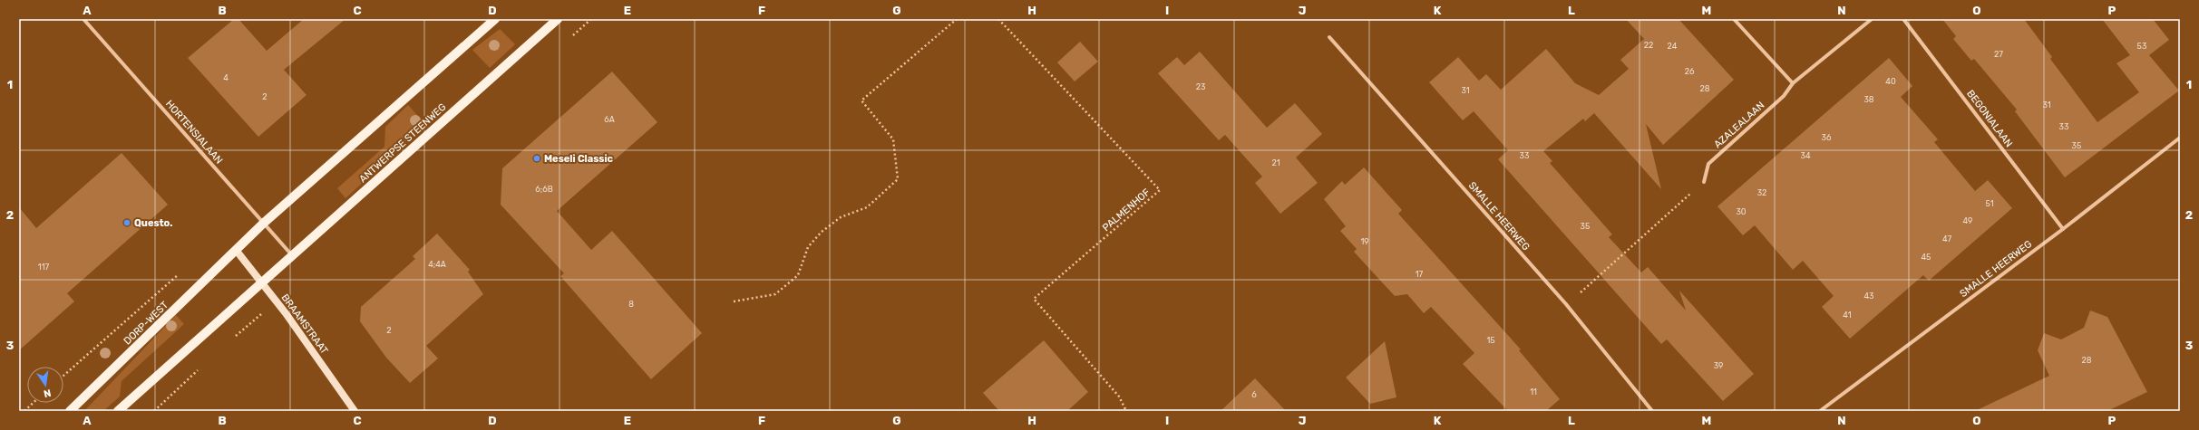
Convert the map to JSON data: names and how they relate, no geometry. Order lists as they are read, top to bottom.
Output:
{
  "streets": {
    "main road": ["ANTWERPSE STEENWEG", "DORP-WEST"],
    "street": [
      "BEGONIALAAN",
      "AZALEALAAN",
      "HORTENSIALAAN",
      "SMALLE HEERWEG",
      "BRAAMSTRAAT"
    ],
    "path": ["PALMENHOF"]
  },
  "crossings": [
    ["BEGONIALAAN", "SMALLE HEERWEG"],
    ["HORTENSIALAAN", "ANTWERPSE STEENWEG"],
    ["ANTWERPSE STEENWEG", "BRAAMSTRAAT"],
    ["DORP-WEST", "BRAAMSTRAAT"]
  ],
  "places": ["Meseli Classic", "Questo."],
  "house_numbers": [
    "22",
    "24",
    "53",
    "27",
    "26",
    "4",
    "40",
    "23",
    "28",
    "31",
    "2",
    "38",
    "31",
    "6A",
    "33",
    "36",
    "35",
    "33",
    "34",
    "21",
    "6;6B",
    "32",
    "51",
    "30",
    "49",
    "35",
    "47",
    "19",
    "45",
    "4;4A",
    "117",
    "17",
    "43",
    "8",
    "41",
    "2",
    "15",
    "28",
    "39",
    "11",
    "6"
  ],
  "north": "bottom",
  "grid": {
    "columns": [
      "A",
      "B",
      "C",
      "D",
      "E",
      "F",
      "G",
      "H",
      "I",
      "J",
      "K",
      "L",
      "M",
      "N",
      "O",
      "P"
    ],
    "rows": ["1", "2", "3"]
  }
}
